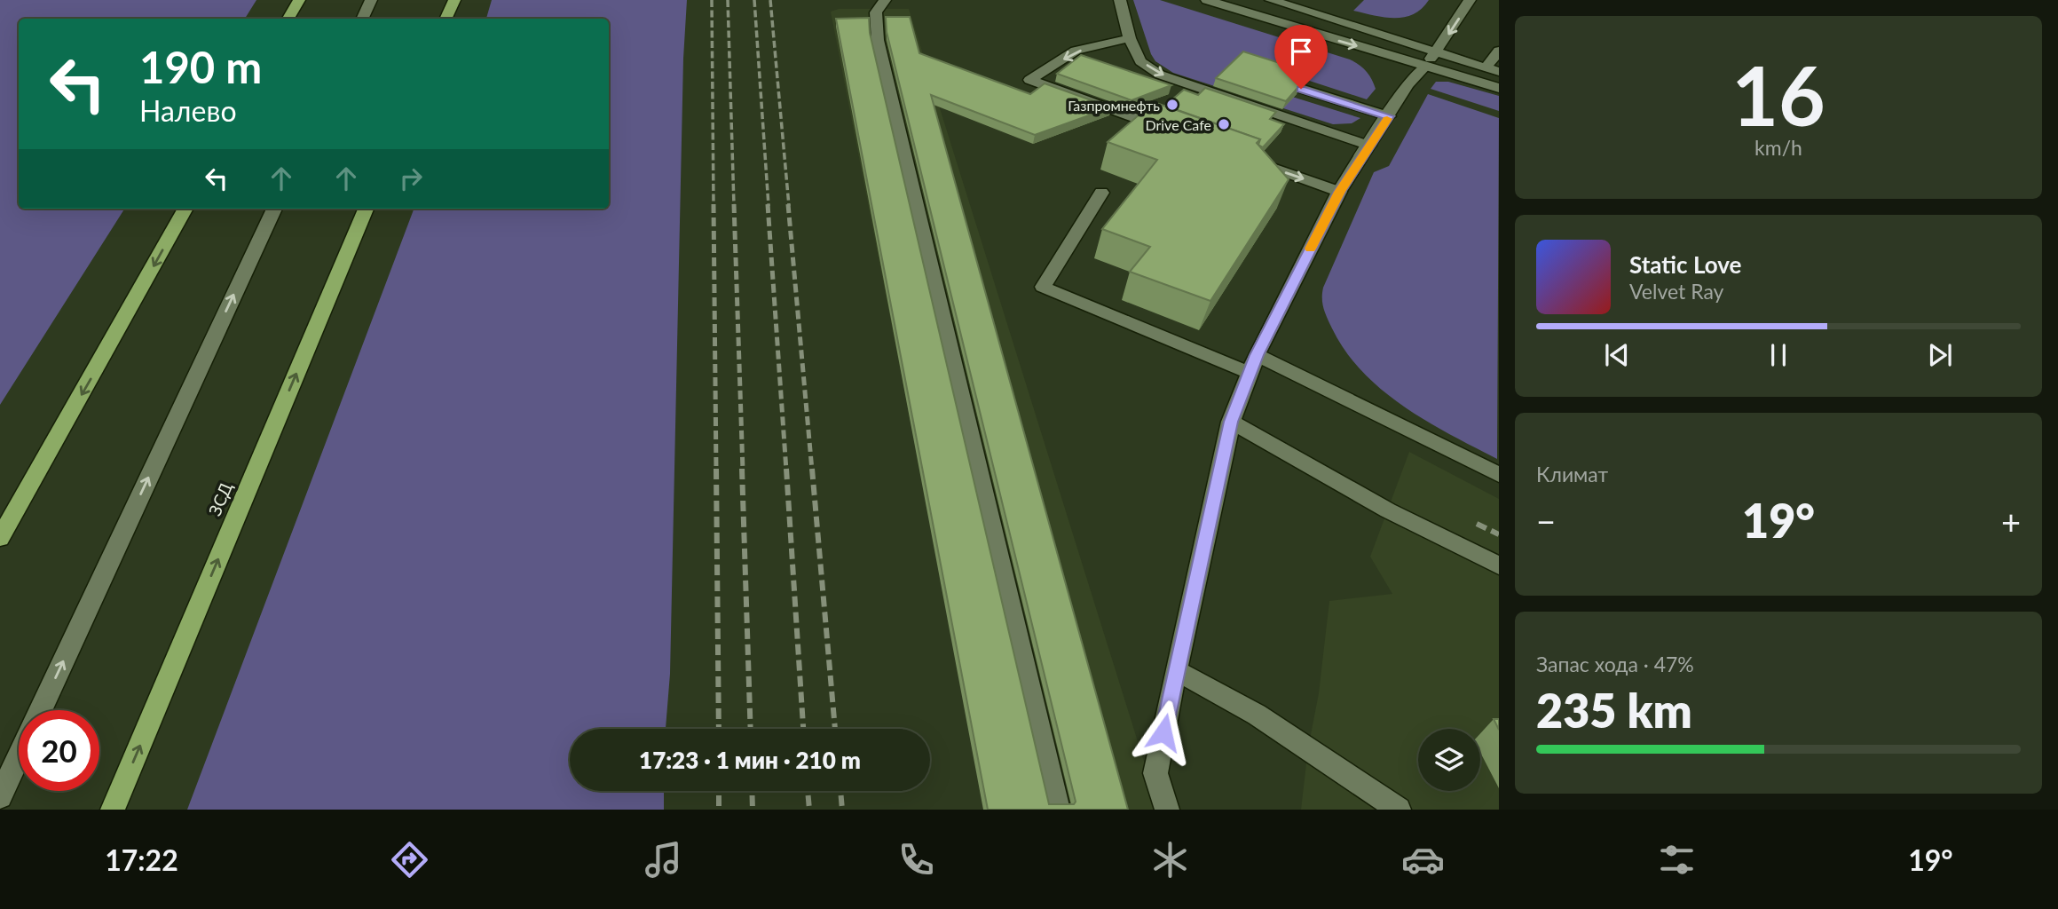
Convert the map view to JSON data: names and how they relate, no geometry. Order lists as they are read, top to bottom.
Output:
{
  "streets": {
    "highway": ["ЗСД"]
  },
  "one_way": ["ЗСД"],
  "places": ["Газпромнефть", "Drive Cafe"],
  "page": {
    "tile": [
      ["16", "km/h"],
      "Климат",
      ["Запас хода · 47%", "235 km"]
    ],
    "turn": ["190 m", "Налево"],
    "song": ["Static Love", "Velvet Ray"],
    "heat": ["−", "19°", "+"],
    "limit": "20",
    "trip": "17:23 · 1 мин · 210 m",
    "tabs": ["17:22", "19°"]
  }
}
